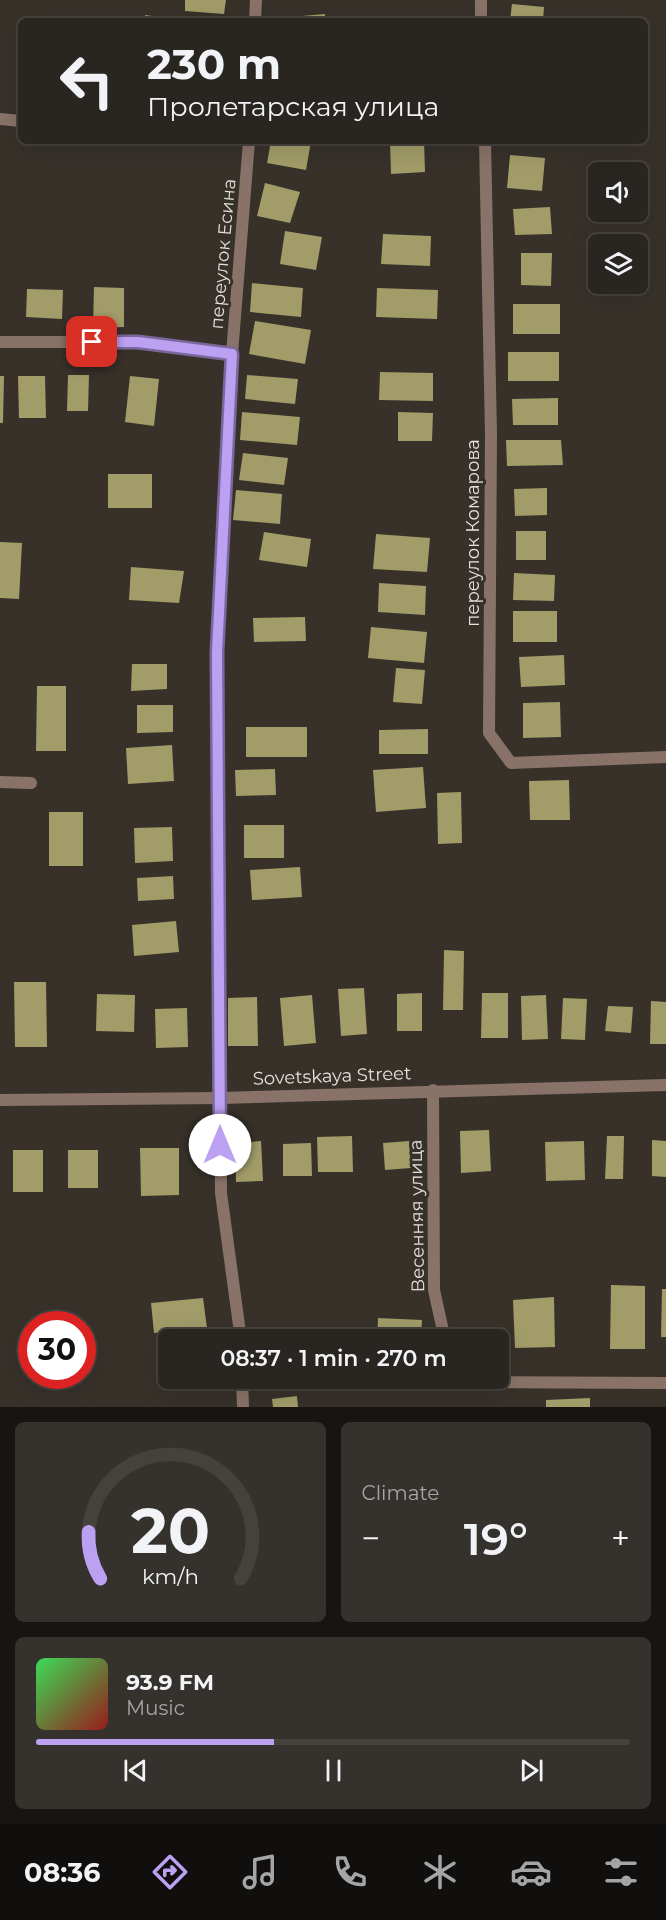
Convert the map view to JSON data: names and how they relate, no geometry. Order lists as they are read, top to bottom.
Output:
{
  "streets": {
    "street": [
      "переулок Есина",
      "переулок Комарова",
      "Sovetskaya Street",
      "Весенняя улица"
    ]
  },
  "crossings": [
    ["переулок Есина", "Sovetskaya Street"],
    ["Sovetskaya Street", "Весенняя улица"]
  ],
  "page": {
    "turn": ["230 m", "Пролетарская улица"],
    "limit": "30",
    "trip": "08:37 · 1 min · 270 m",
    "tile": "Climate",
    "heat": ["−", "19°", "+"],
    "song": ["93.9 FM", "Music"],
    "tabs": "08:36",
    "gauge": ["20", "km/h"]
  }
}
